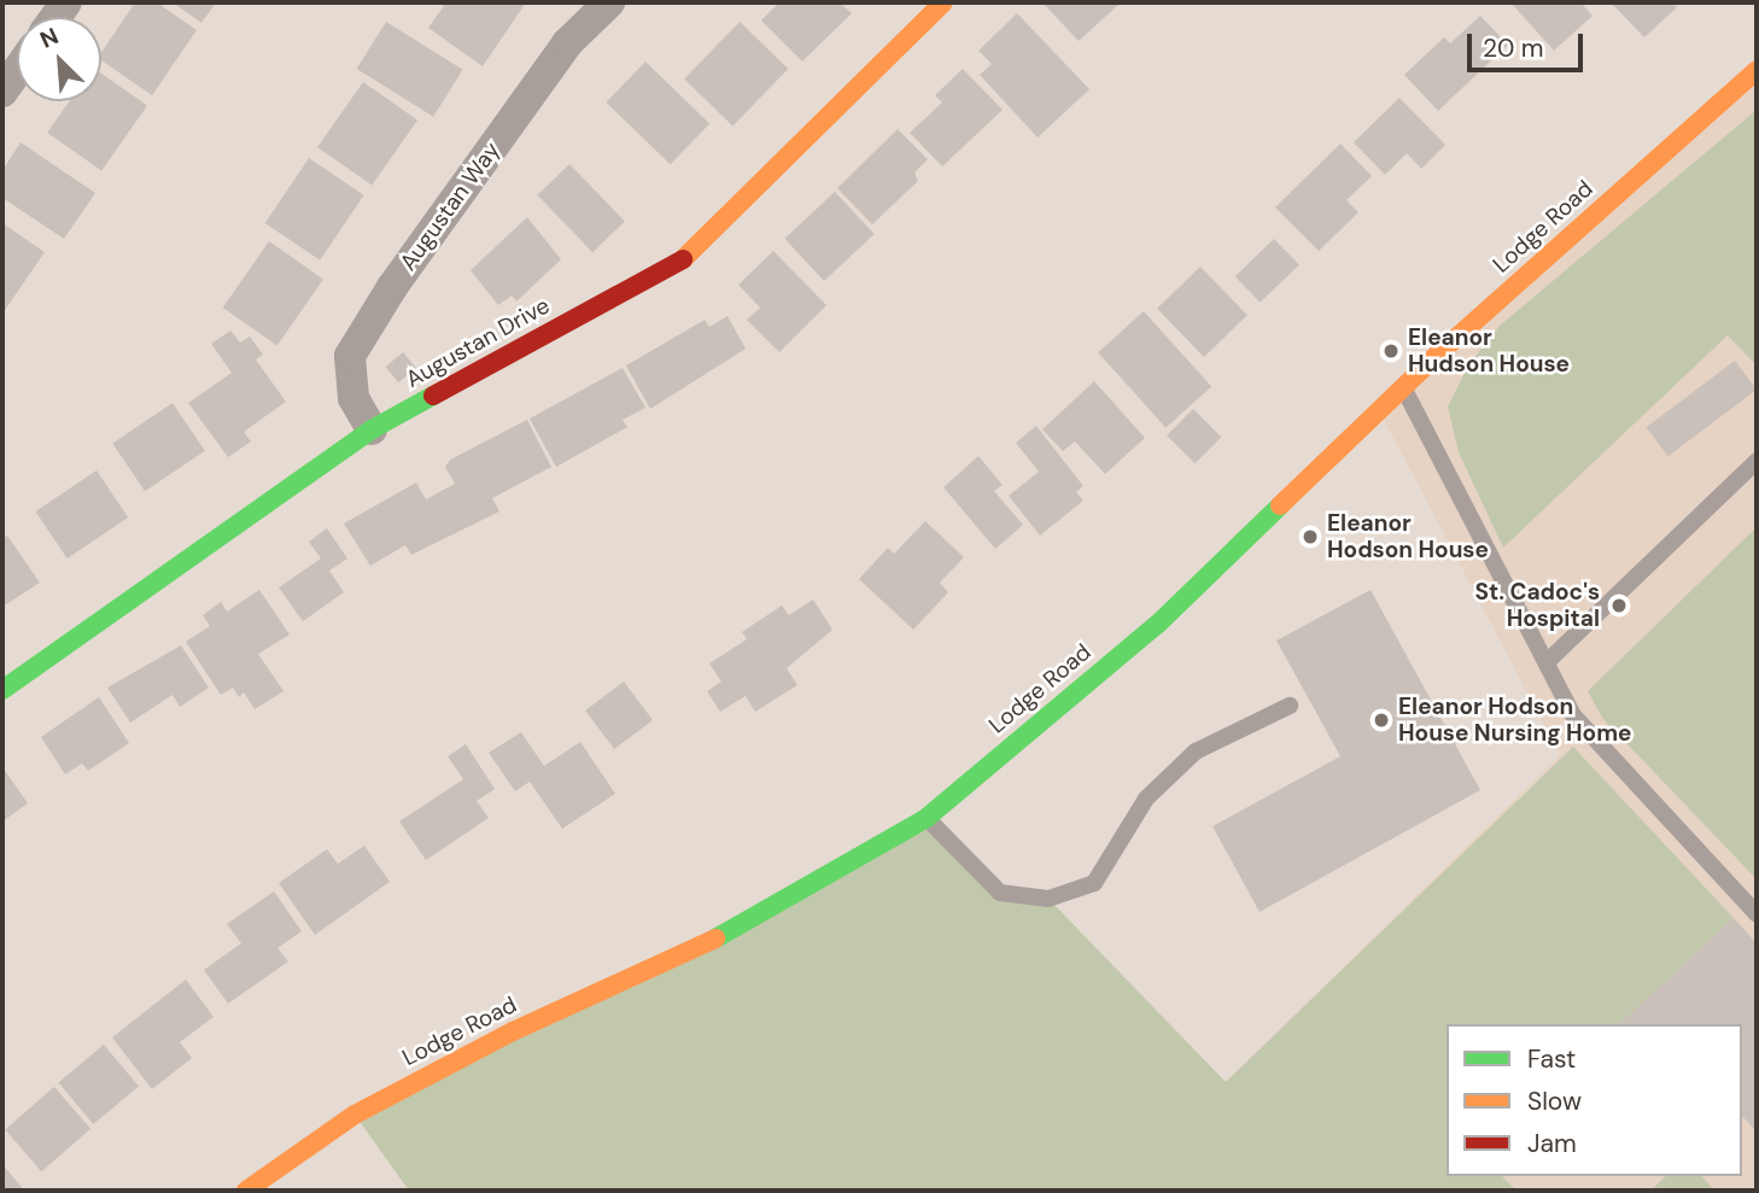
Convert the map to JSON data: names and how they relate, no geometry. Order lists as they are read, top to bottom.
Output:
{
  "streets": {
    "street": ["Augustan Way", "Lodge Road", "Augustan Drive"]
  },
  "crossings": [
    ["Augustan Way", "Augustan Drive"]
  ],
  "places": [
    "Eleanor Hudson House",
    "Eleanor Hodson House",
    "St. Cadoc's Hospital",
    "Eleanor Hodson House Nursing Home"
  ],
  "legend": ["Fast", "Slow", "Jam"],
  "scale_bar": "20 m",
  "north": "top left"
}
